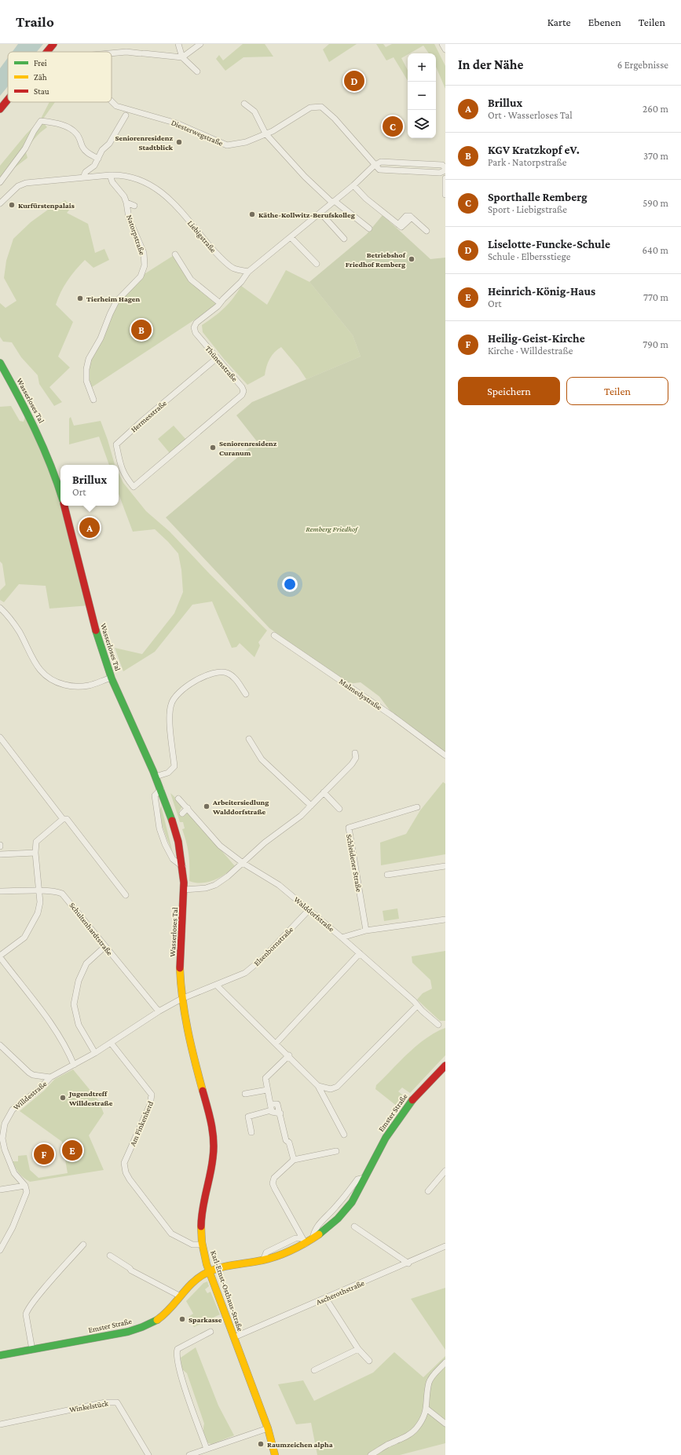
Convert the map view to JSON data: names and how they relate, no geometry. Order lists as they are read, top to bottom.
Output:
{
  "streets": {
    "main road": ["Wasserloses Tal", "Emster Straße", "Karl-Ernst-Osthaus-Straße"],
    "street": [
      "Diesterwegstraße",
      "Natorpstraße",
      "Liebigstraße",
      "Thünenstraße",
      "Hermesstraße",
      "Malmedystraße",
      "Schleidener Straße",
      "Walddorfstraße",
      "Schultenhardtstraße",
      "Elsenbornstraße",
      "Willdestraße",
      "Am Finkenherd",
      "Ascherothstraße",
      "Winkelstück"
    ]
  },
  "crossings": [
    ["Natorpstraße", "Liebigstraße"],
    ["Liebigstraße", "Thünenstraße"],
    ["Thünenstraße", "Hermesstraße"],
    ["Wasserloses Tal", "Elsenbornstraße"],
    ["Wasserloses Tal", "Willdestraße"],
    ["Wasserloses Tal", "Karl-Ernst-Osthaus-Straße"],
    ["Walddorfstraße", "Elsenbornstraße"],
    ["Schultenhardtstraße", "Willdestraße"],
    ["Elsenbornstraße", "Willdestraße"],
    ["Elsenbornstraße", "Karl-Ernst-Osthaus-Straße"],
    ["Willdestraße", "Am Finkenherd"],
    ["Willdestraße", "Karl-Ernst-Osthaus-Straße"],
    ["Emster Straße", "Karl-Ernst-Osthaus-Straße"],
    ["Am Finkenherd", "Karl-Ernst-Osthaus-Straße"],
    ["Karl-Ernst-Osthaus-Straße", "Ascherothstraße"]
  ],
  "parks": ["Remberg Friedhof"],
  "places": [
    "Seniorenresidenz Stadtblick",
    "Kurfürstenpalais",
    "Käthe-Kollwitz-Berufskolleg",
    "Betriebshof Friedhof Remberg",
    "Tierheim Hagen",
    "Seniorenresidenz Curanum",
    "Arbeitersiedlung Walddorfstraße",
    "Jugendtreff Willdestraße",
    "Sparkasse",
    "Raumzeichen alpha"
  ],
  "legend": ["Frei", "Zäh", "Stau"],
  "page": {
    "header": "Trailo",
    "nav": ["Karte", "Ebenen", "Teilen"],
    "heading": ["In der Nähe", "6 Ergebnisse"],
    "map_buttons": ["+", "−"],
    "pins": [
      "D",
      "C",
      "B",
      "A",
      "E",
      "F"
    ],
    "list": [
      {
        "mark": "A",
        "name": "Brillux",
        "note": "Ort · Wasserloses Tal",
        "value": "260 m"
      },
      {
        "mark": "B",
        "name": "KGV Kratzkopf eV.",
        "note": "Park · Natorpstraße",
        "value": "370 m"
      },
      {
        "mark": "C",
        "name": "Sporthalle Remberg",
        "note": "Sport · Liebigstraße",
        "value": "590 m"
      },
      {
        "mark": "D",
        "name": "Liselotte-Funcke-Schule",
        "note": "Schule · Elbersstiege",
        "value": "640 m"
      },
      {
        "mark": "E",
        "name": "Heinrich-König-Haus",
        "note": "Ort",
        "value": "770 m"
      },
      {
        "mark": "F",
        "name": "Heilig-Geist-Kirche",
        "note": "Kirche · Willdestraße",
        "value": "790 m"
      }
    ],
    "buttons": ["Speichern", "Teilen"],
    "popup": ["Brillux", "Ort"]
  }
}
